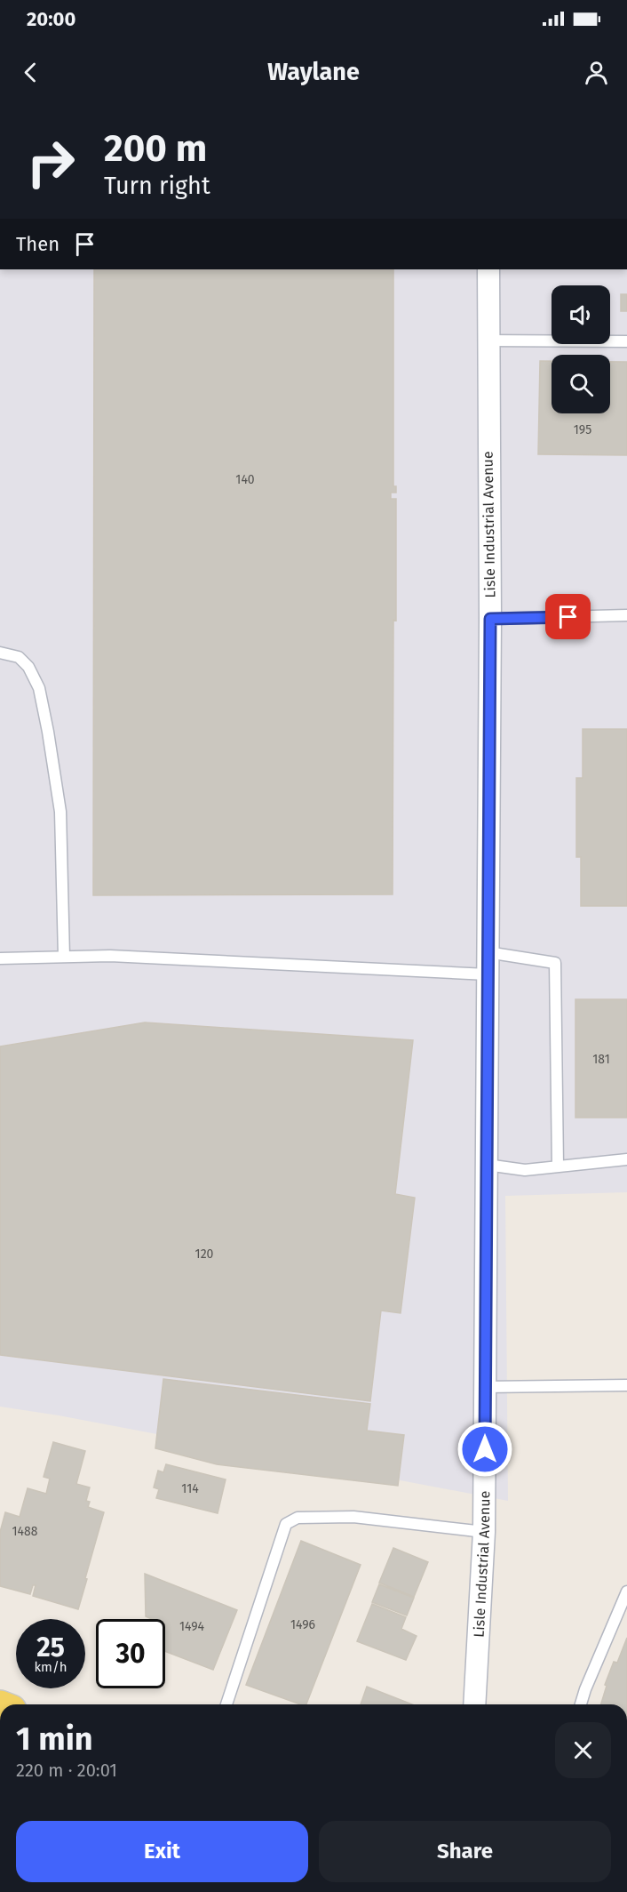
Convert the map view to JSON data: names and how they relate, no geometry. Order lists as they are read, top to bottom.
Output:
{
  "streets": {
    "street": ["Lisle Industrial Avenue"]
  },
  "house_numbers": [
    "195",
    "140",
    "181",
    "120",
    "114",
    "1488",
    "1496",
    "1494"
  ],
  "page": {
    "status": "20:00",
    "header": "Waylane",
    "turn": ["200 m", "Turn right"],
    "then": "Then",
    "speed": "25 km/h",
    "limit": "30",
    "heading": ["1 min", "220 m · 20:01"],
    "buttons": ["Exit", "Share"]
  }
}
